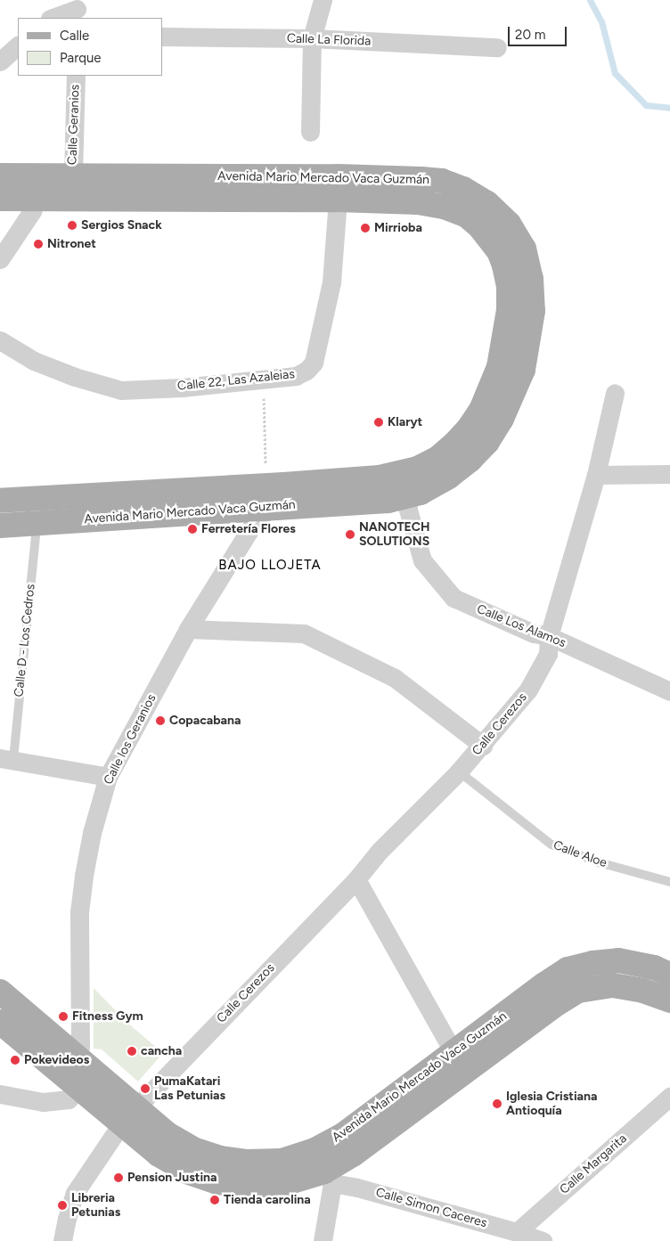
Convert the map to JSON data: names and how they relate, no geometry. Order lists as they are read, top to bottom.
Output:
{
  "streets": {
    "main road": ["Avenida Mario Mercado Vaca Guzmán"],
    "street": [
      "Calle La Florida",
      "Calle Geranios",
      "Calle 22, Las Azaleias",
      "Calle Los Alamos",
      "Calle Cerezos",
      "Calle los Geranios",
      "Calle Margarita",
      "Calle Simon Caceres"
    ],
    "lane": ["Calle D - Los Cedros", "Calle Aloe"]
  },
  "crossings": [
    ["Calle Geranios", "Avenida Mario Mercado Vaca Guzmán"],
    ["Avenida Mario Mercado Vaca Guzmán", "Calle 22, Las Azaleias"],
    ["Avenida Mario Mercado Vaca Guzmán", "Calle Los Alamos"],
    ["Avenida Mario Mercado Vaca Guzmán", "Calle D - Los Cedros"],
    ["Avenida Mario Mercado Vaca Guzmán", "Calle Cerezos"],
    ["Avenida Mario Mercado Vaca Guzmán", "Calle los Geranios"],
    ["Avenida Mario Mercado Vaca Guzmán", "Calle Simon Caceres"],
    ["Calle Los Alamos", "Calle Cerezos"],
    ["Calle Cerezos", "Calle Aloe"],
    ["Calle Margarita", "Calle Simon Caceres"]
  ],
  "districts": ["BAJO LLOJETA"],
  "places": [
    "Sergios Snack",
    "Mirrioba",
    "Nitronet",
    "Klaryt",
    "Ferretería Flores",
    "NANOTECH SOLUTIONS",
    "Copacabana",
    "Fitness Gym",
    "cancha",
    "Pokevideos",
    "PumaKatari Las Petunias",
    "Iglesia Cristiana Antioquía",
    "Pension Justina",
    "Tienda carolina",
    "Libreria Petunias"
  ],
  "legend": ["Calle", "Parque"],
  "scale_bar": "20 m"
}
